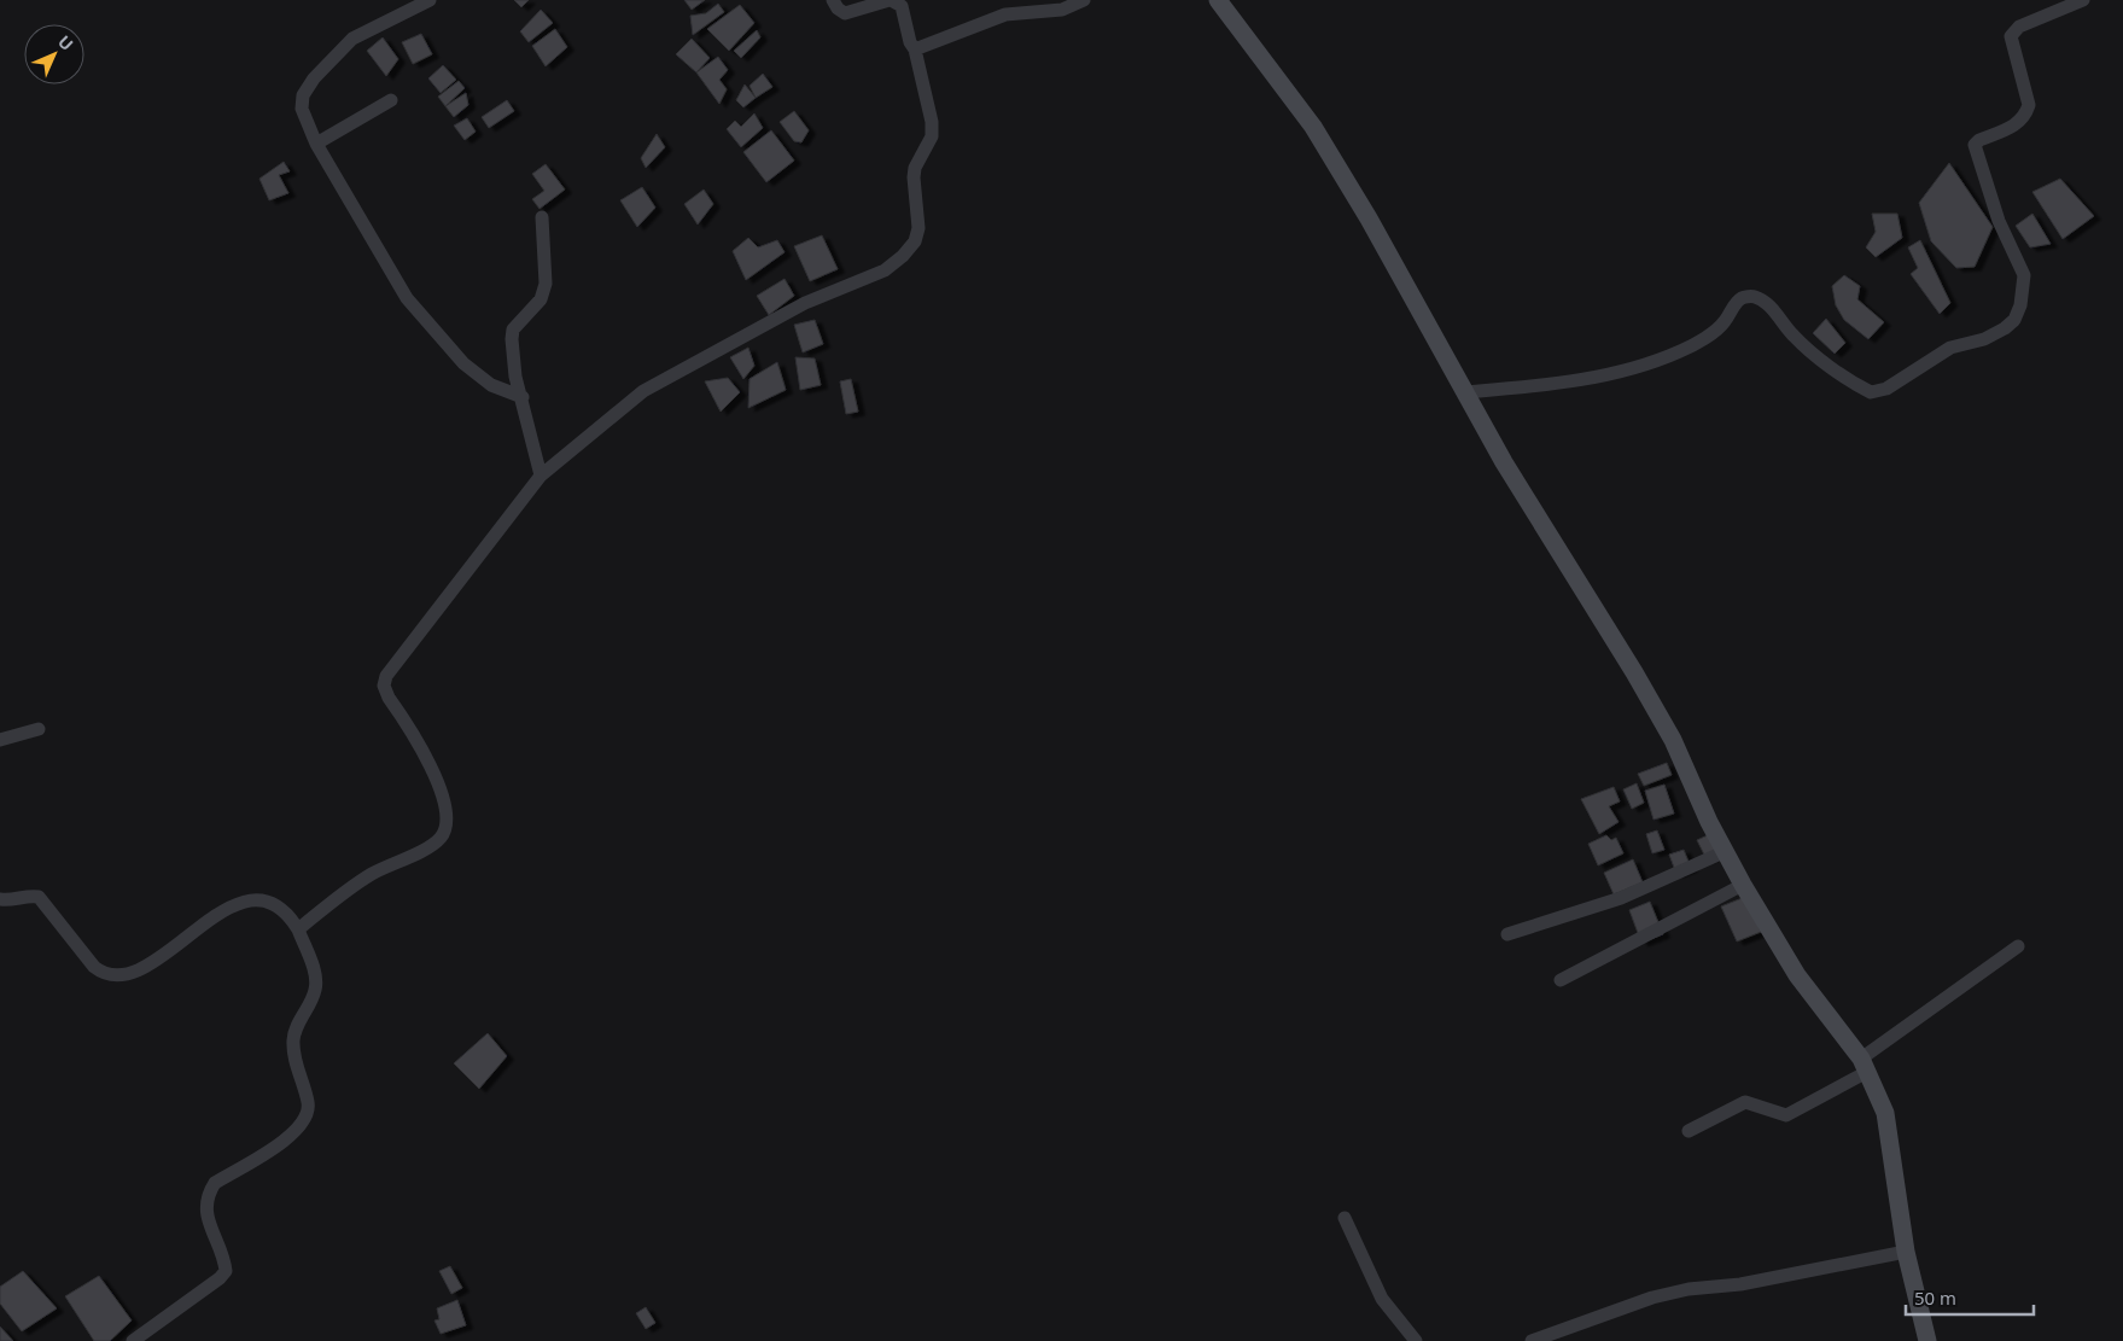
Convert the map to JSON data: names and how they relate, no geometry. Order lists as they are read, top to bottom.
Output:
{
  "scale_bar": "50 m",
  "north": "top right"
}
